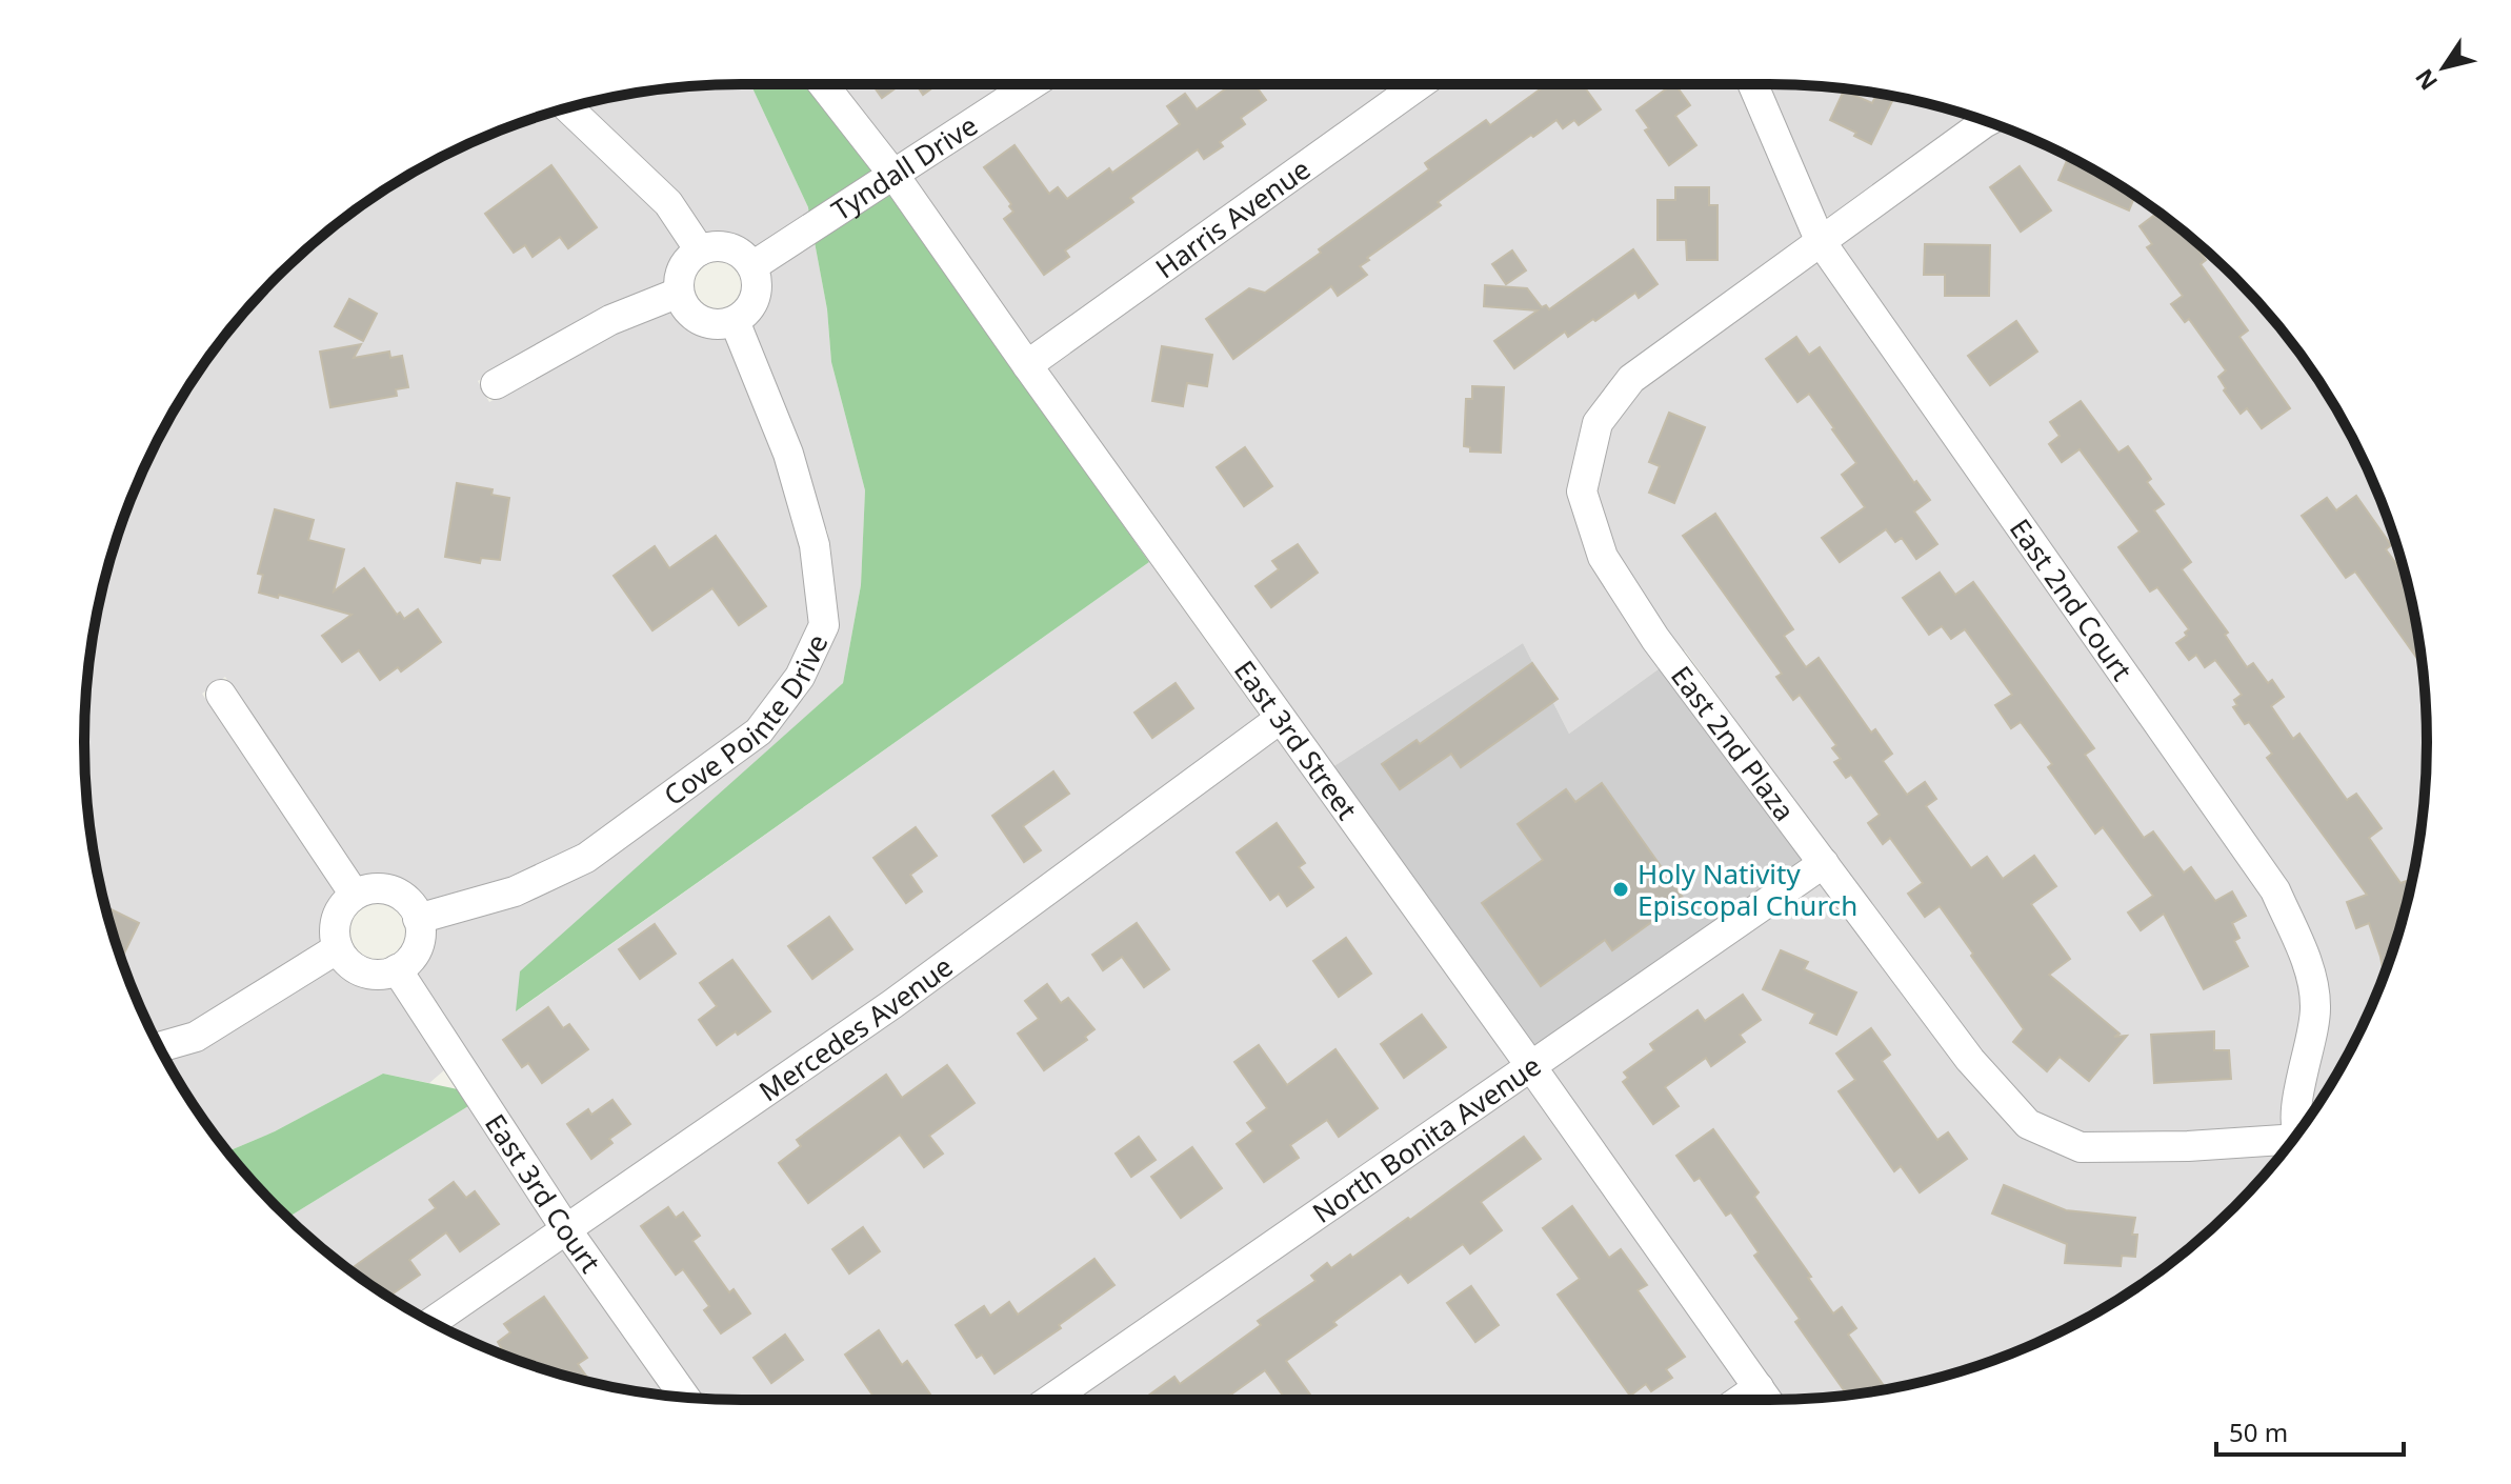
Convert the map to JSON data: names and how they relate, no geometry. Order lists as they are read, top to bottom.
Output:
{
  "streets": {
    "street": [
      "Tyndall Drive",
      "Harris Avenue",
      "East 2nd Court",
      "Cove Pointe Drive",
      "East 3rd Street",
      "East 2nd Plaza",
      "Mercedes Avenue",
      "North Bonita Avenue",
      "East 3rd Court"
    ]
  },
  "crossings": [
    ["Tyndall Drive", "Cove Pointe Drive"],
    ["Tyndall Drive", "East 3rd Street"],
    ["Harris Avenue", "East 3rd Street"],
    ["East 2nd Court", "East 2nd Plaza"],
    ["Cove Pointe Drive", "East 3rd Court"],
    ["East 3rd Street", "Mercedes Avenue"],
    ["East 3rd Street", "North Bonita Avenue"],
    ["East 2nd Plaza", "North Bonita Avenue"],
    ["Mercedes Avenue", "East 3rd Court"]
  ],
  "places": ["Holy Nativity Episcopal Church"],
  "scale_bar": "50 m",
  "north": "bottom left"
}
